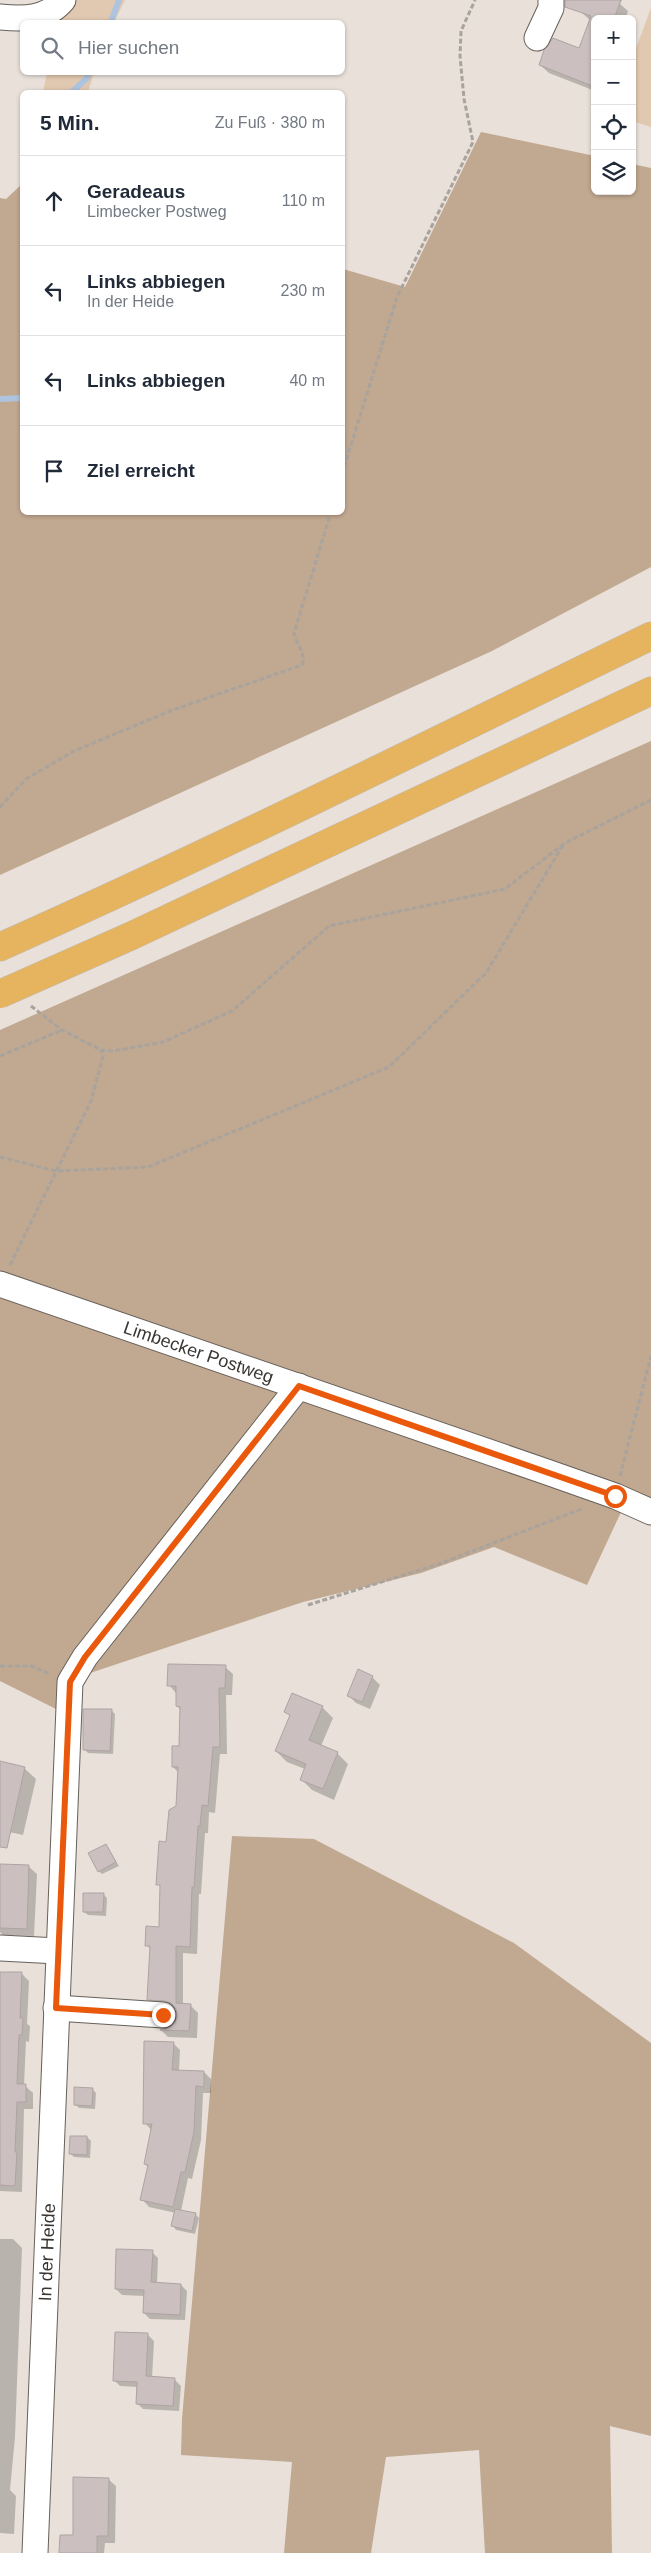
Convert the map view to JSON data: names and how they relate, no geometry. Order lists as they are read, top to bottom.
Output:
{
  "streets": {
    "street": ["Limbecker Postweg", "In der Heide"]
  },
  "crossings": [
    ["Limbecker Postweg", "In der Heide"]
  ],
  "page": {
    "map_buttons": ["+", "−"],
    "search": "Hier suchen",
    "heading": ["5 Min.", "Zu Fuß · 380 m"],
    "list": [
      ["Geradeaus", "Limbecker Postweg", "110 m"],
      ["Links abbiegen", "In der Heide", "230 m"],
      ["Links abbiegen", "40 m"],
      "Ziel erreicht"
    ]
  }
}
